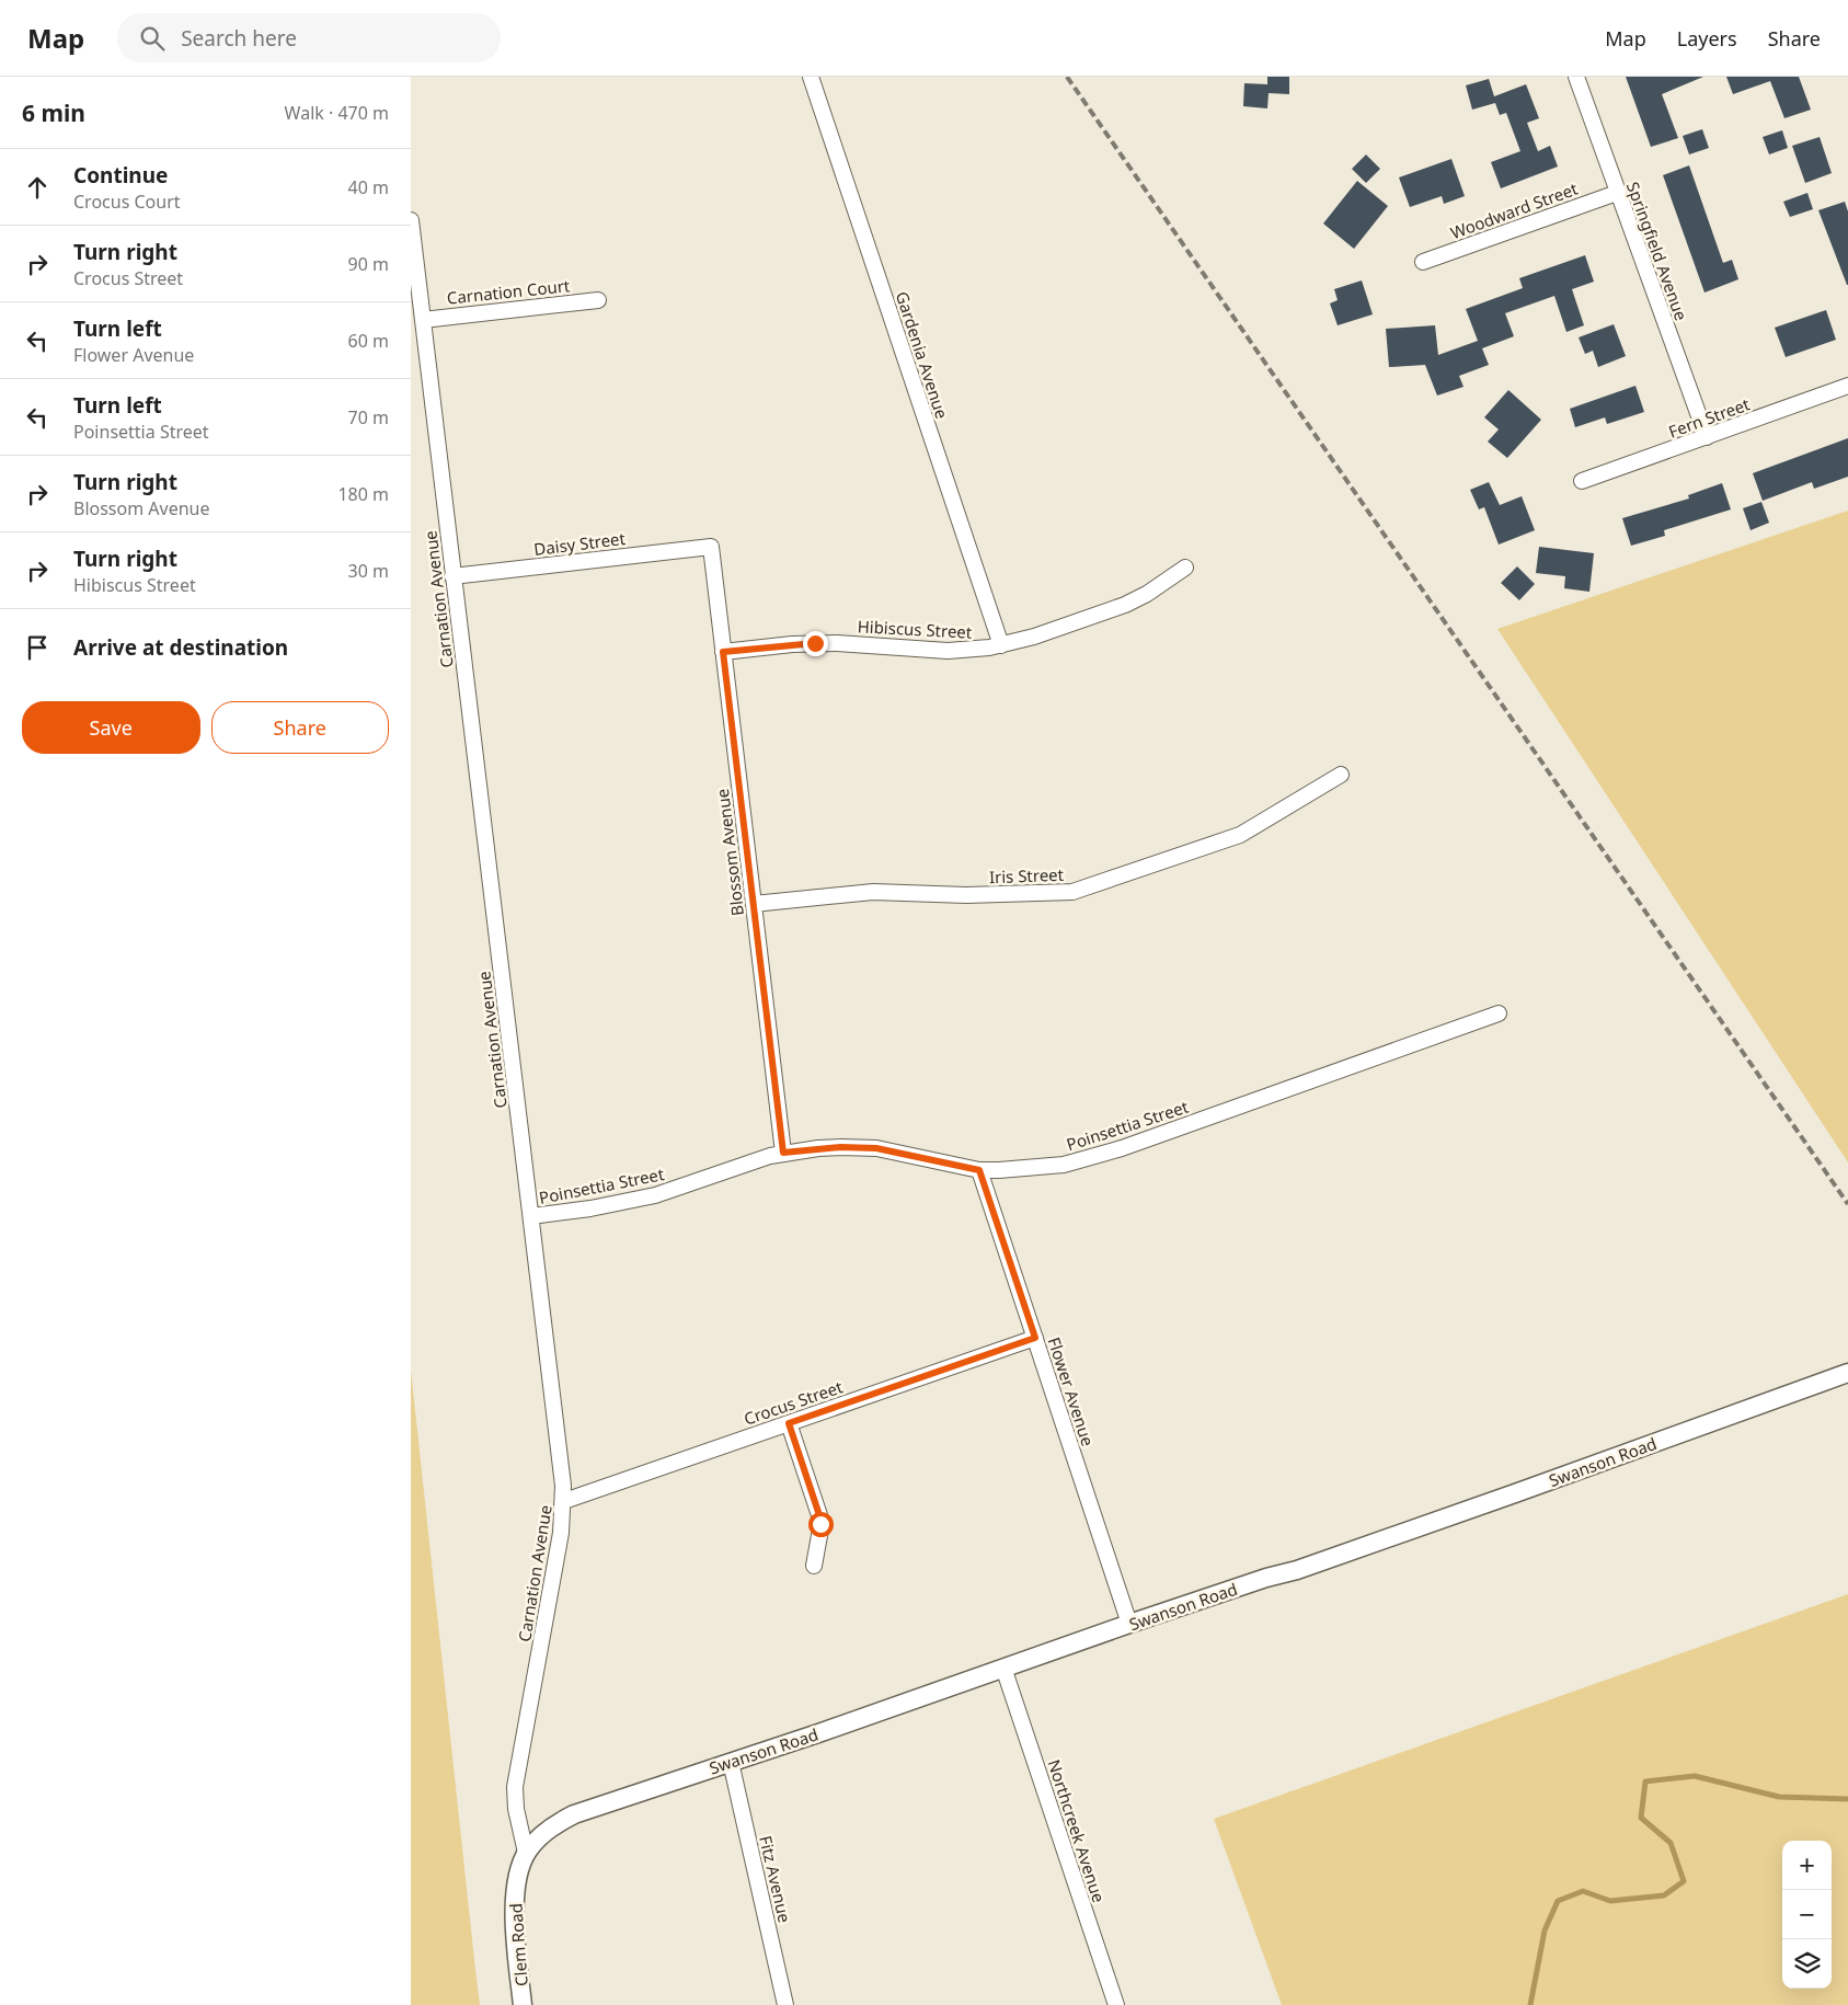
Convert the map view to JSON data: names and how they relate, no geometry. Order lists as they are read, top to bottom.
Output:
{
  "streets": {
    "street": [
      "Woodward Street",
      "Springfield Avenue",
      "Carnation Court",
      "Gardenia Avenue",
      "Fern Street",
      "Daisy Street",
      "Carnation Avenue",
      "Hibiscus Street",
      "Blossom Avenue",
      "Iris Street",
      "Poinsettia Street",
      "Flower Avenue",
      "Crocus Street",
      "Swanson Road",
      "Northcreek Avenue",
      "Fitz Avenue",
      "Clem Road"
    ]
  },
  "crossings": [
    ["Woodward Street", "Springfield Avenue"],
    ["Springfield Avenue", "Fern Street"],
    ["Carnation Court", "Carnation Avenue"],
    ["Gardenia Avenue", "Hibiscus Street"],
    ["Daisy Street", "Carnation Avenue"],
    ["Daisy Street", "Blossom Avenue"],
    ["Carnation Avenue", "Poinsettia Street"],
    ["Carnation Avenue", "Crocus Street"],
    ["Carnation Avenue", "Swanson Road"],
    ["Carnation Avenue", "Clem Road"],
    ["Hibiscus Street", "Blossom Avenue"],
    ["Blossom Avenue", "Iris Street"],
    ["Blossom Avenue", "Poinsettia Street"],
    ["Poinsettia Street", "Flower Avenue"],
    ["Flower Avenue", "Crocus Street"],
    ["Flower Avenue", "Swanson Road"],
    ["Swanson Road", "Northcreek Avenue"],
    ["Swanson Road", "Fitz Avenue"],
    ["Swanson Road", "Clem Road"]
  ],
  "page": {
    "header": "Map",
    "search": "Search here",
    "nav": ["Map", "Layers", "Share"],
    "heading": ["6 min", "Walk · 470 m"],
    "list": [
      ["Continue", "Crocus Court", "40 m"],
      ["Turn right", "Crocus Street", "90 m"],
      ["Turn left", "Flower Avenue", "60 m"],
      ["Turn left", "Poinsettia Street", "70 m"],
      ["Turn right", "Blossom Avenue", "180 m"],
      ["Turn right", "Hibiscus Street", "30 m"],
      "Arrive at destination"
    ],
    "buttons": ["Save", "Share"],
    "map_buttons": ["+", "−"]
  }
}
